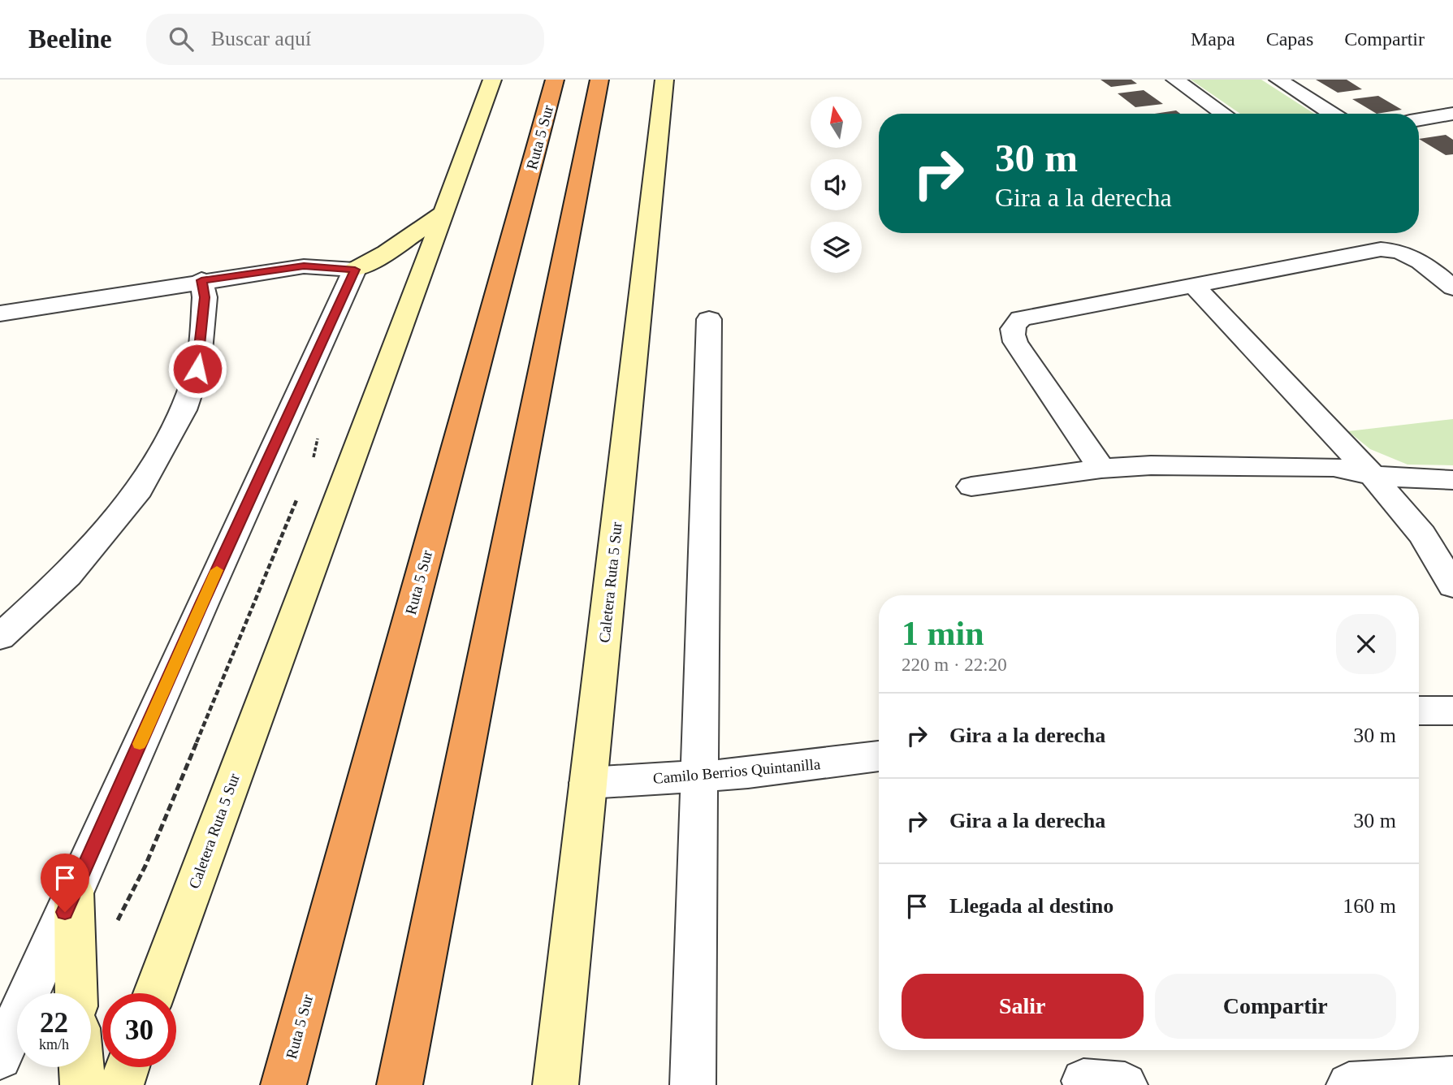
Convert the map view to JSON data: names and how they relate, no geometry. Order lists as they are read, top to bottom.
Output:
{
  "streets": {
    "highway": ["Ruta 5 Sur"],
    "main road": ["Caletera Ruta 5 Sur"],
    "street": ["Camilo Berrios Quintanilla"]
  },
  "crossings": [
    ["Caletera Ruta 5 Sur", "Camilo Berrios Quintanilla"]
  ],
  "north": "top",
  "page": {
    "header": "Beeline",
    "search": "Buscar aquí",
    "nav": ["Mapa", "Capas", "Compartir"],
    "turn": ["30 m", "Gira a la derecha"],
    "heading": ["1 min", "220 m · 22:20"],
    "list": [
      {
        "name": "Gira a la derecha",
        "value": "30 m"
      },
      {
        "name": "Gira a la derecha",
        "value": "30 m"
      },
      {
        "name": "Llegada al destino",
        "value": "160 m"
      }
    ],
    "buttons": ["Salir", "Compartir"],
    "speed": "22 km/h",
    "limit": "30"
  }
}
